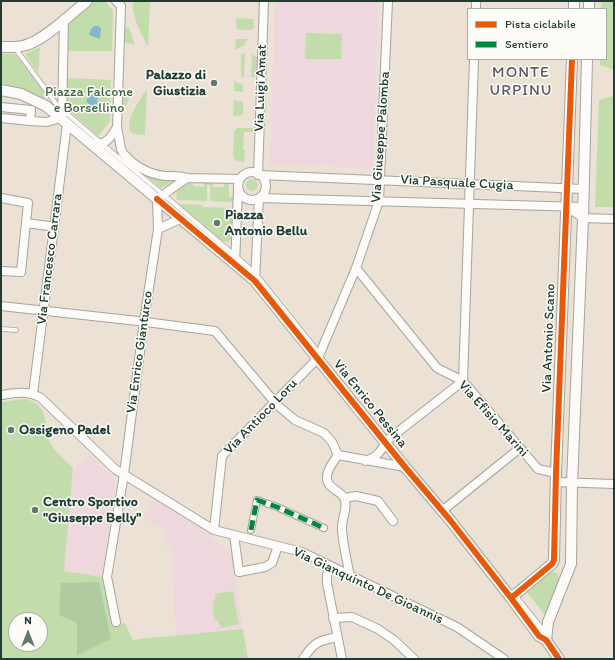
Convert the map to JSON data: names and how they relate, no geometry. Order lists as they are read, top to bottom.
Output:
{
  "streets": {
    "street": [
      "Via Luigi Amat",
      "Via Giuseppe Palomba",
      "Via Pasquale Cugia",
      "Via Francesco Carrara",
      "Via Antonio Scano",
      "Via Enrico Gianturco",
      "Via Enrico Pessina",
      "Via Antioco Loru",
      "Via Efisio Marini",
      "Via Gianquinto De Gioannis"
    ]
  },
  "crossings": [
    ["Via Luigi Amat", "Via Pasquale Cugia"],
    ["Via Luigi Amat", "Via Enrico Pessina"],
    ["Via Giuseppe Palomba", "Via Pasquale Cugia"],
    ["Via Giuseppe Palomba", "Via Enrico Pessina"],
    ["Via Giuseppe Palomba", "Via Antioco Loru"],
    ["Via Giuseppe Palomba", "Via Efisio Marini"],
    ["Via Pasquale Cugia", "Via Antonio Scano"],
    ["Via Francesco Carrara", "Via Enrico Pessina"],
    ["Via Francesco Carrara", "Via Gianquinto De Gioannis"],
    ["Via Antonio Scano", "Via Enrico Pessina"],
    ["Via Antonio Scano", "Via Efisio Marini"],
    ["Via Enrico Gianturco", "Via Enrico Pessina"],
    ["Via Enrico Gianturco", "Via Gianquinto De Gioannis"],
    ["Via Enrico Pessina", "Via Antioco Loru"],
    ["Via Antioco Loru", "Via Gianquinto De Gioannis"]
  ],
  "districts": ["MONTE URPINU"],
  "parks": ["Piazza Falcone e Borsellino"],
  "places": [
    "Palazzo di Giustizia",
    "Piazza Antonio Bellu",
    "Ossigeno Padel",
    "Centro Sportivo \"Giuseppe Belly\""
  ],
  "legend": ["Pista ciclabile", "Sentiero"],
  "north": "top"
}
